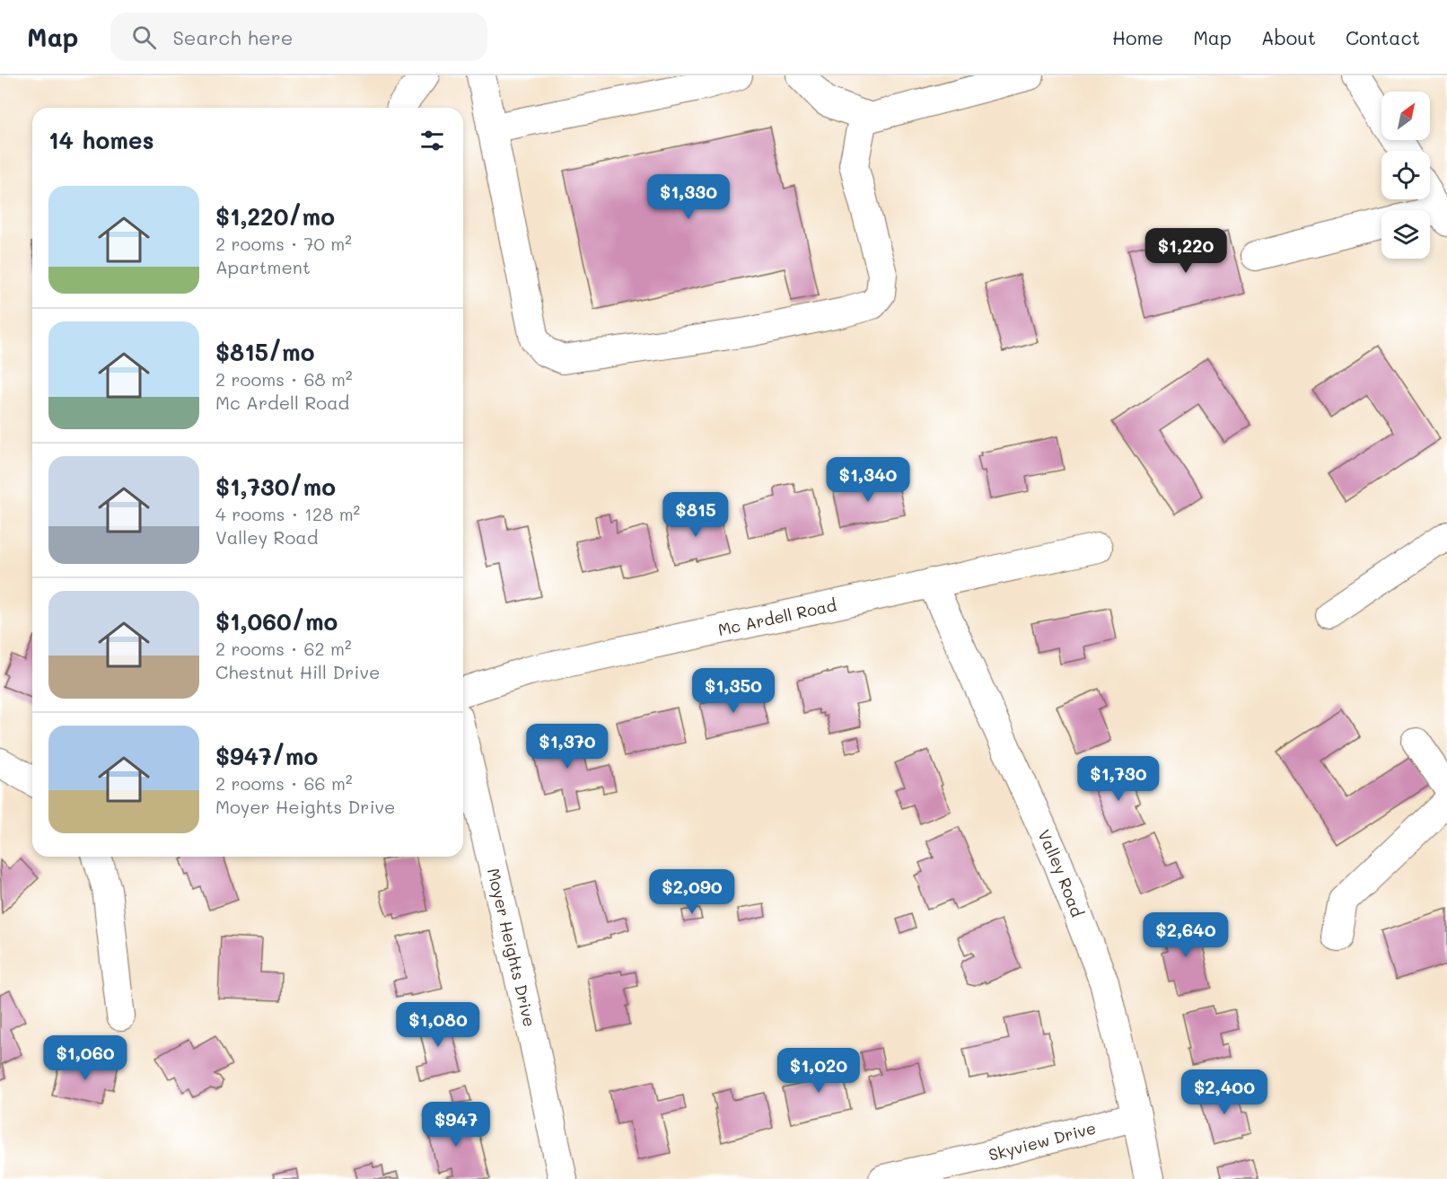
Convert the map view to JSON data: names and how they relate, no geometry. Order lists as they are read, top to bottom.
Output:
{
  "streets": {
    "street": [
      "Mc Ardell Road",
      "Valley Road",
      "Moyer Heights Drive",
      "Skyview Drive"
    ]
  },
  "crossings": [
    ["Mc Ardell Road", "Valley Road"],
    ["Valley Road", "Skyview Drive"]
  ],
  "north": "top right",
  "page": {
    "header": "Map",
    "search": "Search here",
    "nav": [
      "Home",
      "Map",
      "About",
      "Contact"
    ],
    "heading": "14 homes",
    "list": [
      {
        "name": "$1,220/mo",
        "note": "2 rooms · 70 m² · Apartment"
      },
      {
        "name": "$815/mo",
        "note": "2 rooms · 68 m² · Mc Ardell Road"
      },
      {
        "name": "$1,730/mo",
        "note": "4 rooms · 128 m² · Valley Road"
      },
      {
        "name": "$1,060/mo",
        "note": "2 rooms · 62 m² · Chestnut Hill Drive"
      },
      {
        "name": "$947/mo",
        "note": "2 rooms · 66 m² · Moyer Heights Drive"
      }
    ],
    "price": [
      "$1,330",
      "$1,220",
      "$1,340",
      "$815",
      "$1,350",
      "$1,370",
      "$1,730",
      "$2,090",
      "$2,640",
      "$1,080",
      "$1,060",
      "$1,020",
      "$2,400",
      "$947"
    ]
  }
}
